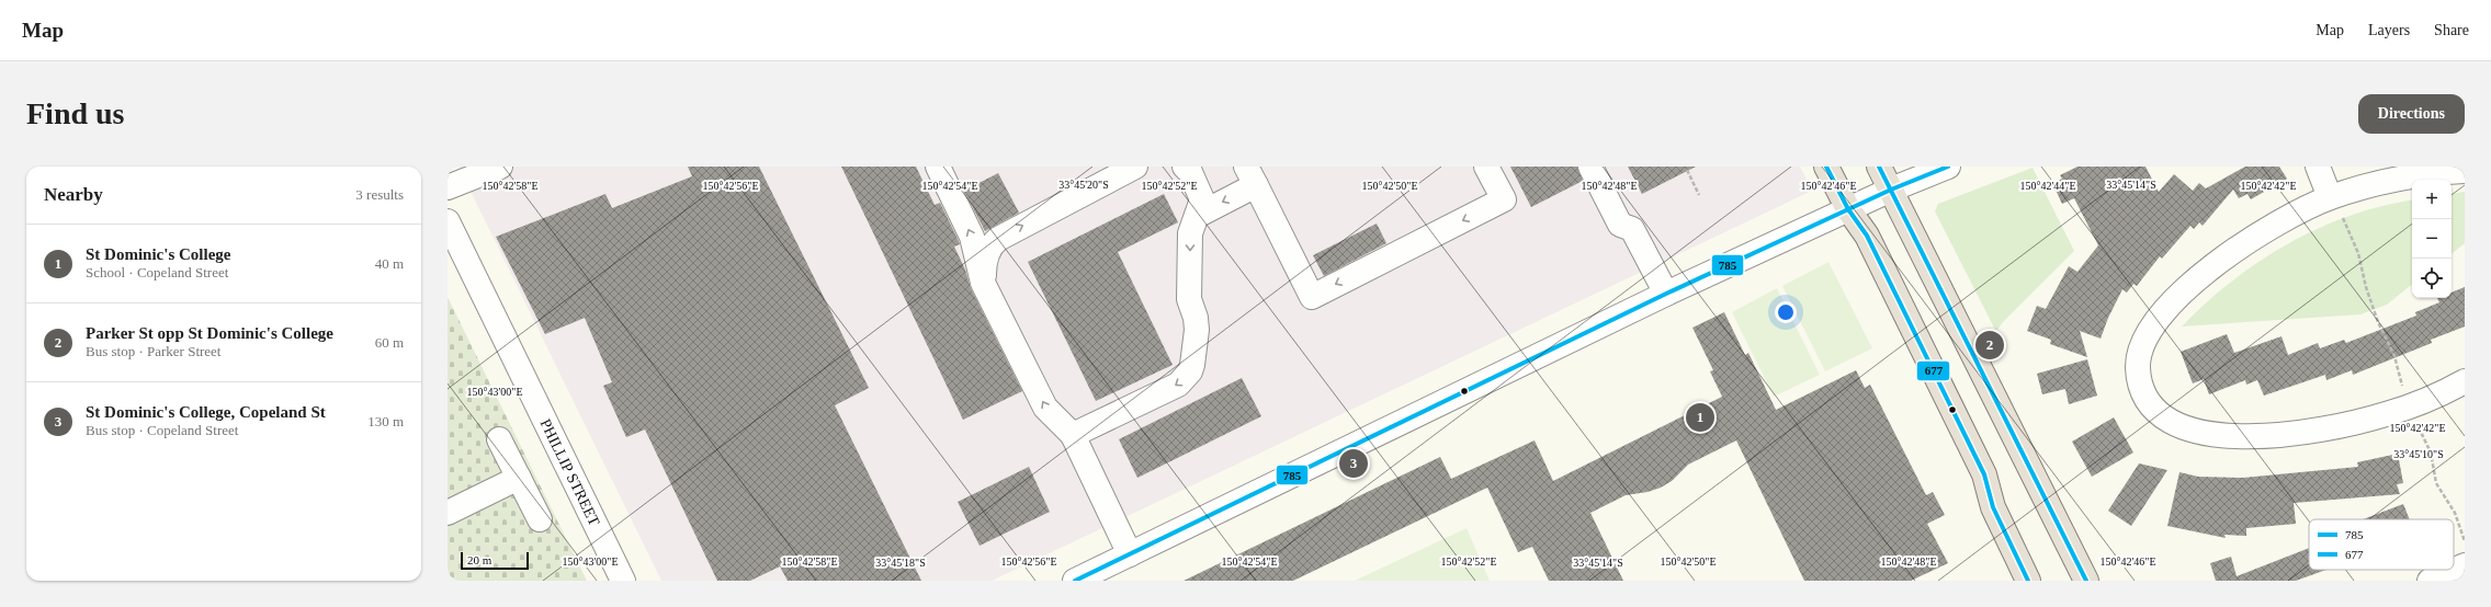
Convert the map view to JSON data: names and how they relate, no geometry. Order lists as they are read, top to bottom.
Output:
{
  "streets": {
    "street": ["PHILLIP STREET"]
  },
  "lines": ["transit line 785", "transit line 677"],
  "legend": ["785", "677"],
  "scale_bar": "20 m",
  "page": {
    "header": "Map",
    "nav": ["Map", "Layers", "Share"],
    "buttons": "Directions",
    "title": "Find us",
    "heading": ["Nearby", "3 results"],
    "map_buttons": ["+", "−"],
    "list": [
      {
        "mark": "1",
        "name": "St Dominic's College",
        "note": "School · Copeland Street",
        "value": "40 m"
      },
      {
        "mark": "2",
        "name": "Parker St opp St Dominic's College",
        "note": "Bus stop · Parker Street",
        "value": "60 m"
      },
      {
        "mark": "3",
        "name": "St Dominic's College, Copeland St",
        "note": "Bus stop · Copeland Street",
        "value": "130 m"
      }
    ],
    "pins": ["2", "1", "3"],
    "scale": "20 m"
  },
  "coordinates": [
    "33°45'20\"S",
    "33°45'14\"S",
    "150°42'58\"E",
    "150°42'56\"E",
    "150°42'54\"E",
    "150°42'52\"E",
    "150°42'50\"E",
    "150°42'48\"E",
    "150°42'46\"E",
    "150°42'44\"E",
    "150°42'42\"E",
    "150°43'00\"E",
    "33°45'10\"S",
    "33°45'18\"S"
  ]
}
